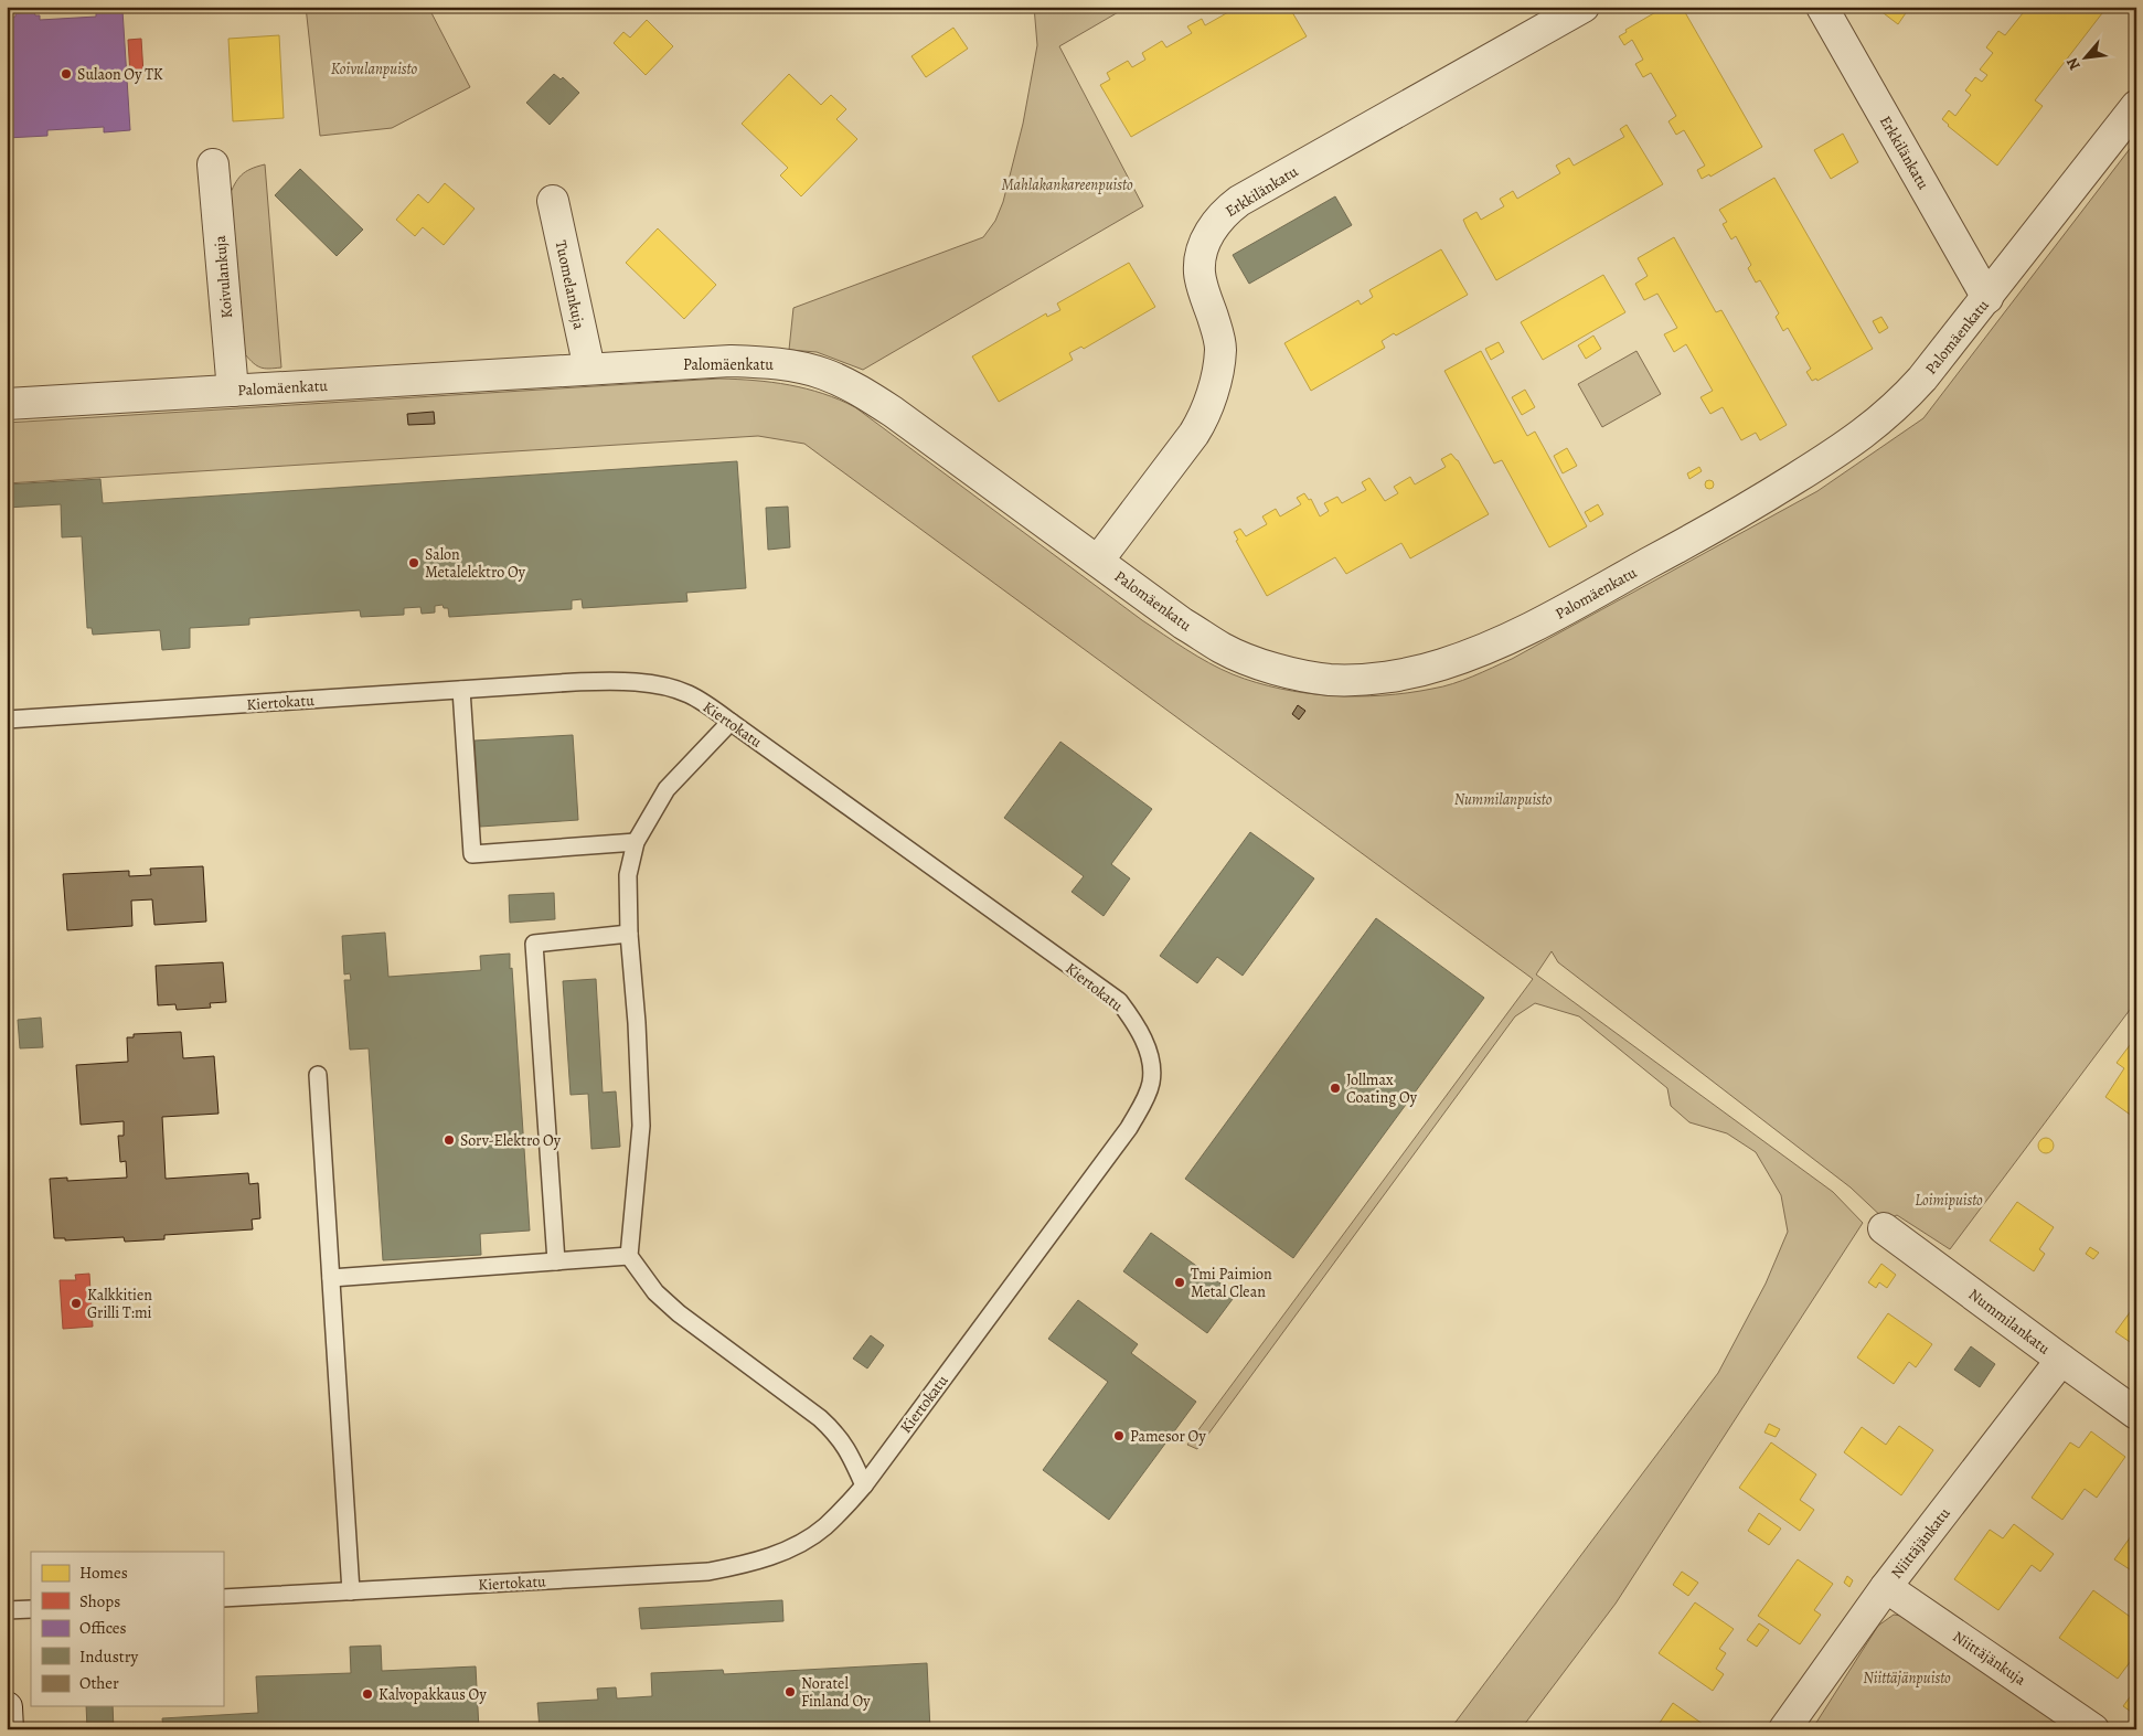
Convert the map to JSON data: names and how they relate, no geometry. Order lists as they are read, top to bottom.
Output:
{
  "streets": {
    "street": [
      "Erkkilänkatu",
      "Koivulankuja",
      "Tuomelankuja",
      "Palomäenkatu",
      "Nummilankatu",
      "Niittäjänkatu",
      "Niittäjänkuja"
    ],
    "lane": ["Kiertokatu"]
  },
  "crossings": [
    ["Erkkilänkatu", "Palomäenkatu"],
    ["Koivulankuja", "Palomäenkatu"],
    ["Tuomelankuja", "Palomäenkatu"],
    ["Nummilankatu", "Niittäjänkatu"],
    ["Niittäjänkatu", "Niittäjänkuja"]
  ],
  "parks": [
    "Koivulanpuisto",
    "Mahlakankareenpuisto",
    "Nummilanpuisto",
    "Loimipuisto",
    "Niittäjänpuisto"
  ],
  "places": [
    "Sulaon Oy TK",
    "Salon Metalelektro Oy",
    "Jollmax Coating Oy",
    "Sorv-Elektro Oy",
    "Tmi Paimion Metal Clean",
    "Kalkkitien Grilli T:mi",
    "Pamesor Oy",
    "Noratel Finland Oy",
    "Kalvopakkaus Oy"
  ],
  "legend": [
    "Homes",
    "Shops",
    "Offices",
    "Industry",
    "Other"
  ],
  "north": "bottom left"
}
